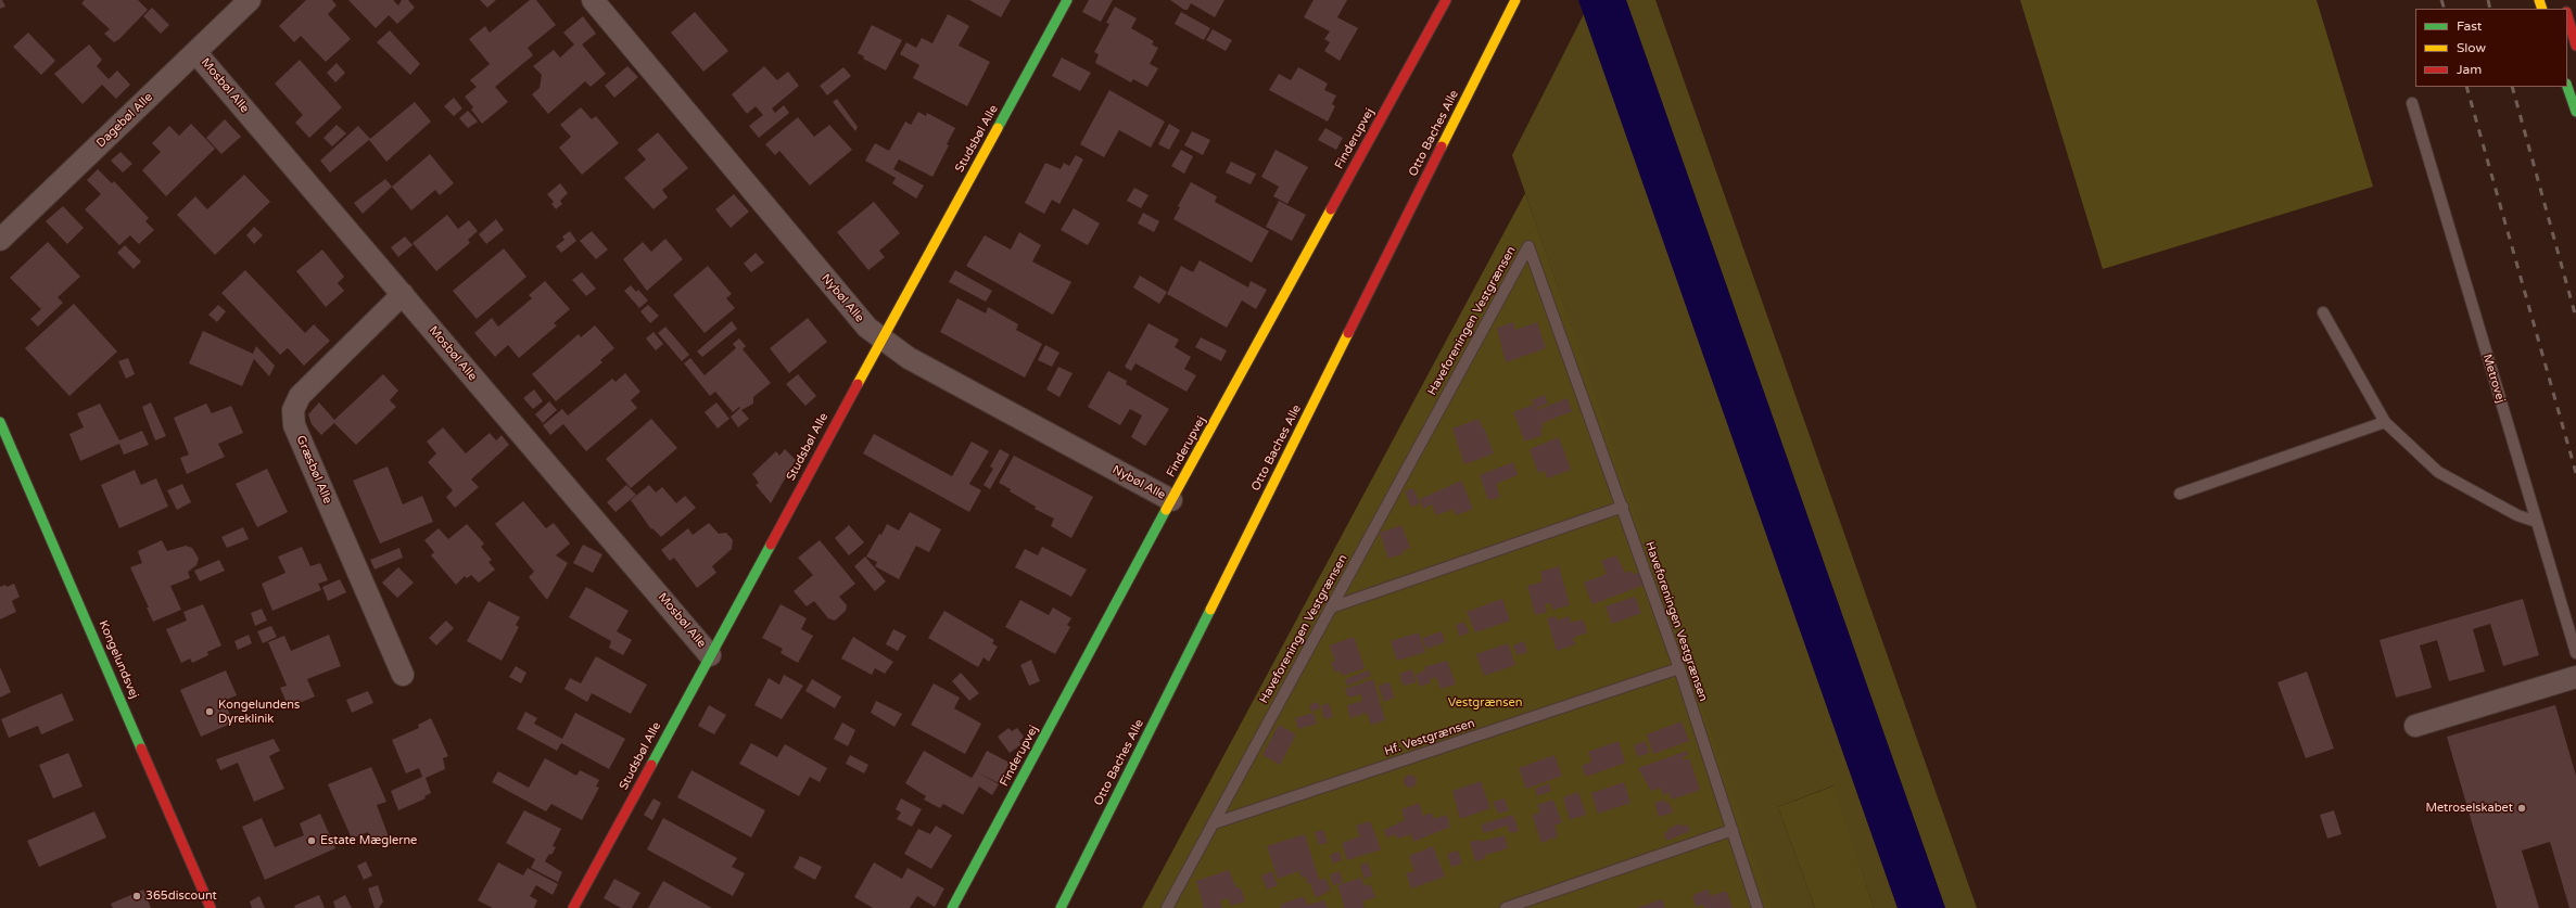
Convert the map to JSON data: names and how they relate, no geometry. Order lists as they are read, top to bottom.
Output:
{
  "streets": {
    "street": [
      "Mosbøl Alle",
      "Dagebøl Alle",
      "Otto Baches Alle",
      "Studsbøl Alle",
      "Finderupvej",
      "Nybøl Alle",
      "Græsbøl Alle",
      "Kongelundsvej"
    ],
    "lane": ["Haveforeningen Vestgrænsen", "Metrovej", "Hf. Vestgrænsen"]
  },
  "crossings": [
    ["Mosbøl Alle", "Dagebøl Alle"],
    ["Mosbøl Alle", "Studsbøl Alle"],
    ["Mosbøl Alle", "Græsbøl Alle"],
    ["Studsbøl Alle", "Nybøl Alle"],
    ["Finderupvej", "Nybøl Alle"],
    ["Haveforeningen Vestgrænsen", "Hf. Vestgrænsen"]
  ],
  "parks": ["Vestgrænsen"],
  "places": [
    "Kongelundens Dyreklinik",
    "Metroselskabet",
    "Estate Mæglerne",
    "365discount"
  ],
  "legend": ["Fast", "Slow", "Jam"]
}
